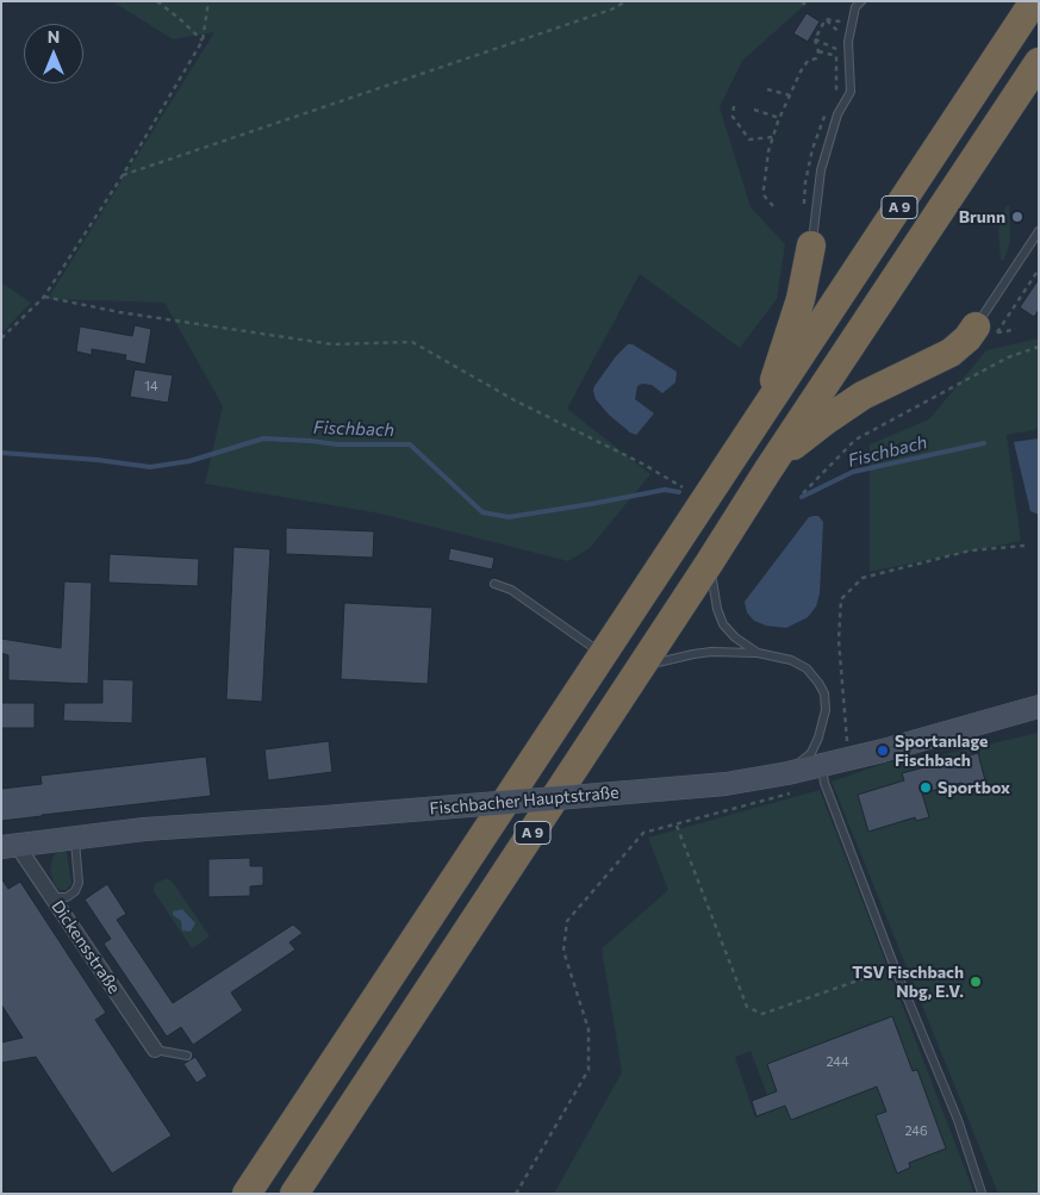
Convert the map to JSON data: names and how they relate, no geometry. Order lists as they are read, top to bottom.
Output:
{
  "streets": {
    "highway": ["A 9"],
    "main road": ["Fischbacher Hauptstraße"],
    "street": ["Dickensstraße"]
  },
  "crossings": [
    ["Fischbacher Hauptstraße", "Dickensstraße"]
  ],
  "water": ["Fischbach"],
  "places": [
    "Brunn",
    "Sportanlage Fischbach",
    "Sportbox",
    "TSV Fischbach Nbg, E.V."
  ],
  "house_numbers": ["14", "244", "246"],
  "north": "top"
}
